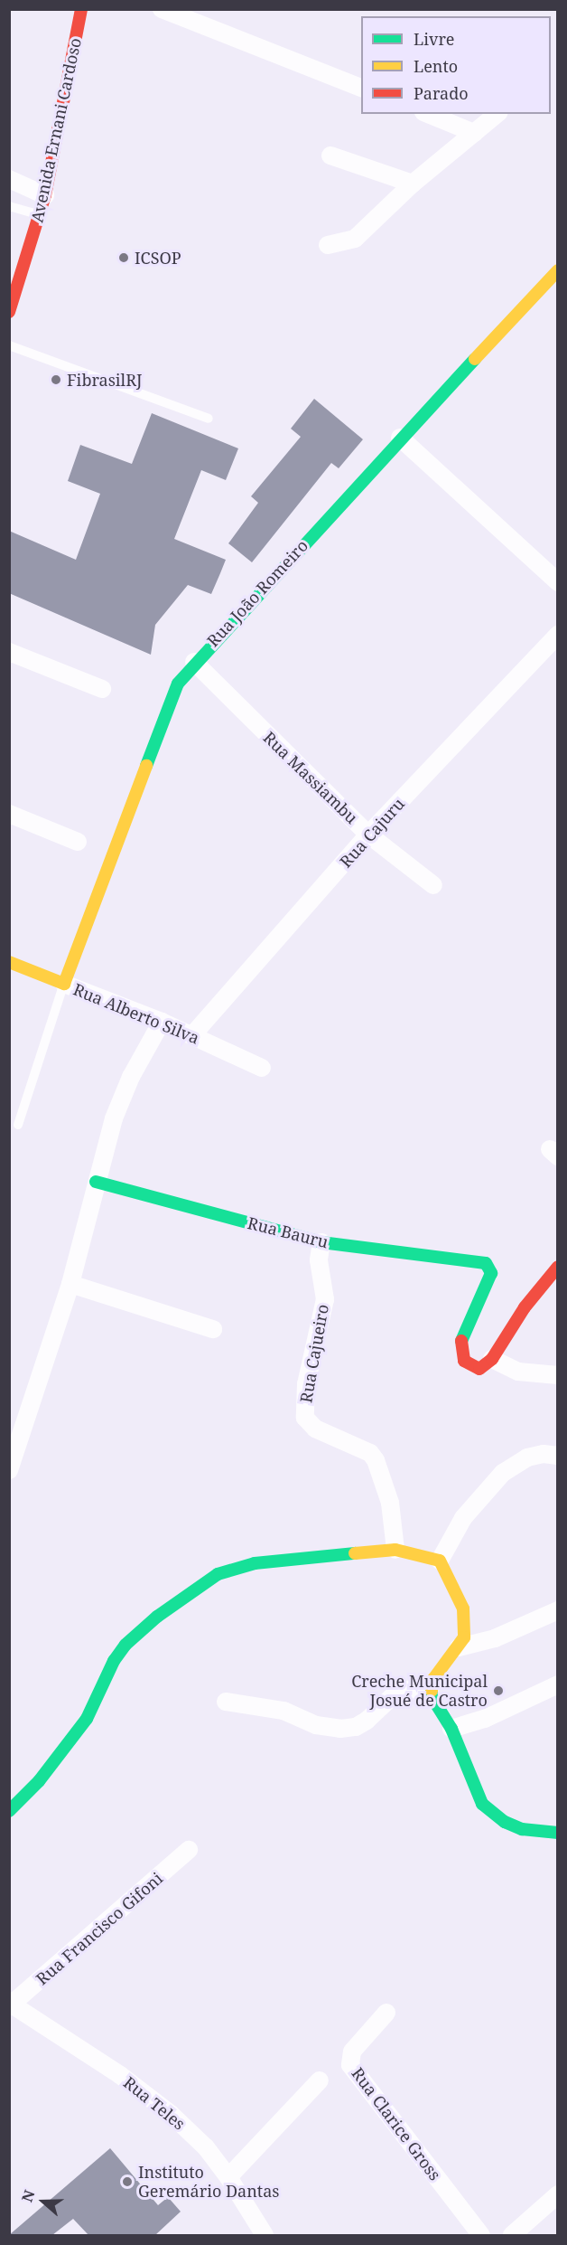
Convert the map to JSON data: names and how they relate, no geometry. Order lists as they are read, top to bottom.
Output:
{
  "streets": {
    "street": [
      "Avenida Ernani Cardoso",
      "Rua João Romeiro",
      "Rua Massiambu",
      "Rua Cajuru",
      "Rua Alberto Silva",
      "Rua Bauru",
      "Rua Cajueiro",
      "Rua Francisco Gifoni",
      "Rua Teles",
      "Rua Clarice Gross"
    ]
  },
  "crossings": [
    ["Rua João Romeiro", "Rua Massiambu"],
    ["Rua João Romeiro", "Rua Alberto Silva"],
    ["Rua Massiambu", "Rua Cajuru"],
    ["Rua Cajuru", "Rua Alberto Silva"],
    ["Rua Bauru", "Rua Cajueiro"],
    ["Rua Francisco Gifoni", "Rua Teles"]
  ],
  "places": [
    "ICSOP",
    "FibrasilRJ",
    "Creche Municipal Josué de Castro",
    "Instituto Geremário Dantas"
  ],
  "legend": ["Livre", "Lento", "Parado"],
  "north": "left"
}
